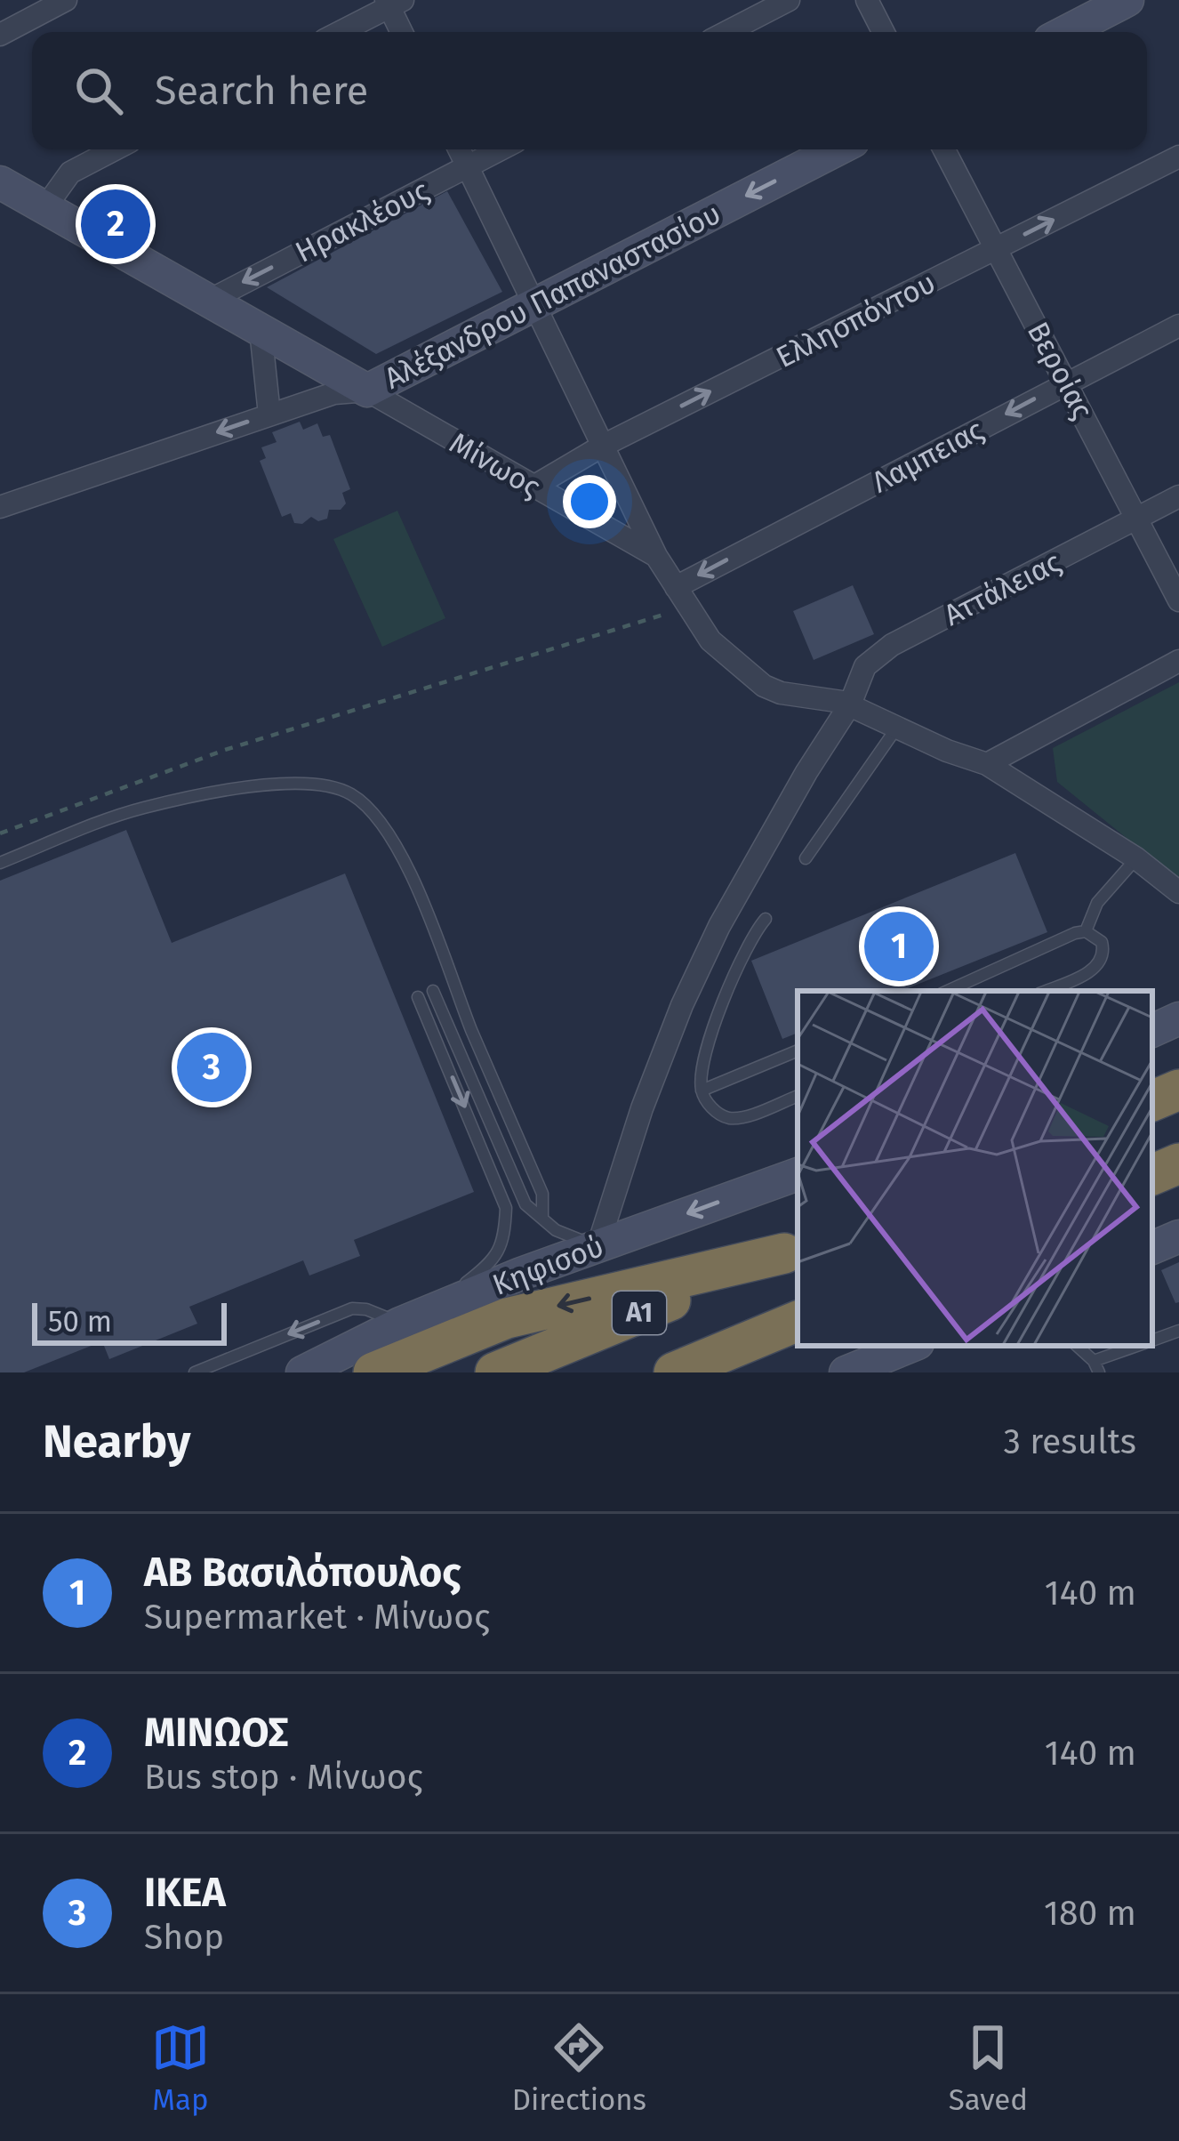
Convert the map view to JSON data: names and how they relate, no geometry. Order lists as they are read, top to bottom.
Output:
{
  "streets": {
    "highway": ["Α1"],
    "street": [
      "Ηρακλέους",
      "Αλέξανδρου Παπαναστασίου",
      "Ελλησπόντου",
      "Βεροίας",
      "Λαμπειας",
      "Μίνωος",
      "Αττάλειας",
      "Κηφισού"
    ]
  },
  "crossings": [
    ["Ηρακλέους", "Μίνωος"],
    ["Αλέξανδρου Παπαναστασίου", "Μίνωος"],
    ["Ελλησπόντου", "Βεροίας"],
    ["Ελλησπόντου", "Μίνωος"],
    ["Βεροίας", "Λαμπειας"],
    ["Βεροίας", "Αττάλειας"],
    ["Λαμπειας", "Μίνωος"],
    ["Μίνωος", "Αττάλειας"],
    ["Αττάλειας", "Κηφισού"]
  ],
  "one_way": [
    "Ηρακλέους",
    "Αλέξανδρου Παπαναστασίου",
    "Ελλησπόντου",
    "Λαμπειας",
    "Κηφισού"
  ],
  "scale_bar": "50 m",
  "page": {
    "search": "Search here",
    "pins": ["2", "1", "3"],
    "scale": "50 m",
    "heading": ["Nearby", "3 results"],
    "list": [
      {
        "mark": "1",
        "name": "ΑΒ Βασιλόπουλος",
        "note": "Supermarket · Μίνωος",
        "value": "140 m"
      },
      {
        "mark": "2",
        "name": "ΜΙΝΩΟΣ",
        "note": "Bus stop · Μίνωος",
        "value": "140 m"
      },
      {
        "mark": "3",
        "name": "IKEA",
        "note": "Shop",
        "value": "180 m"
      }
    ],
    "nav": ["Map", "Directions", "Saved"]
  }
}
